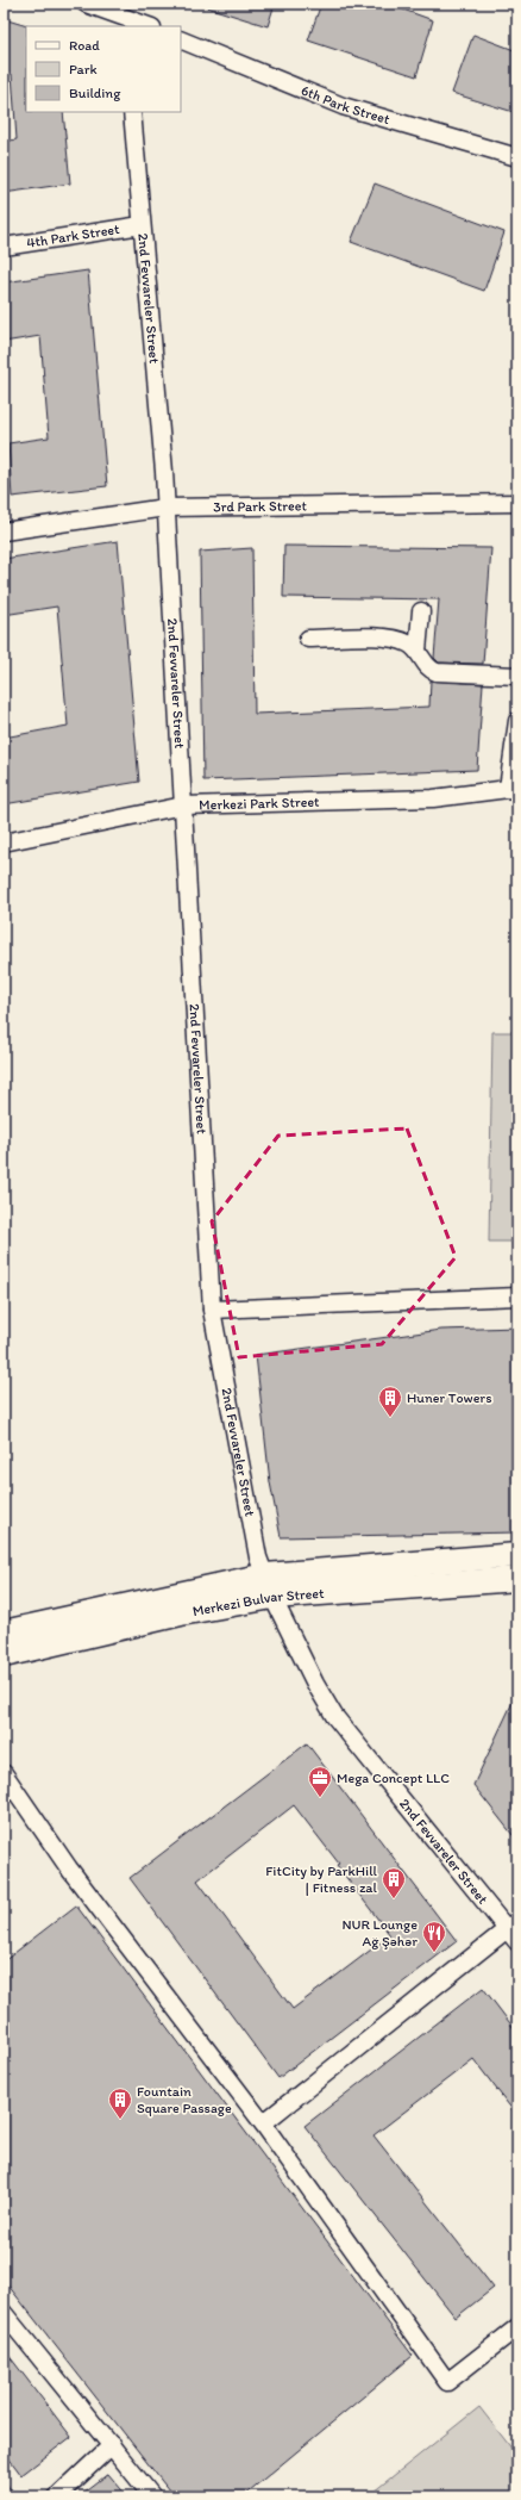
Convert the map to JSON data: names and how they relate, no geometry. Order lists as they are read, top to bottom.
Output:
{
  "streets": {
    "street": [
      "6th Park Street",
      "4th Park Street",
      "2nd Fevvareler Street",
      "3rd Park Street",
      "Merkezi Park Street",
      "Merkezi Bulvar Street"
    ]
  },
  "crossings": [
    ["4th Park Street", "2nd Fevvareler Street"],
    ["2nd Fevvareler Street", "3rd Park Street"],
    ["2nd Fevvareler Street", "Merkezi Park Street"],
    ["2nd Fevvareler Street", "Merkezi Bulvar Street"]
  ],
  "places": {
    "building": ["Huner Towers", "FitCity by ParkHill | Fitness zal", "Fountain Square Passage"],
    "office": ["Mega Concept LLC"],
    "restaurant": ["NUR Lounge Ağ Şəhər"]
  },
  "legend": ["Road", "Park", "Building"]
}
